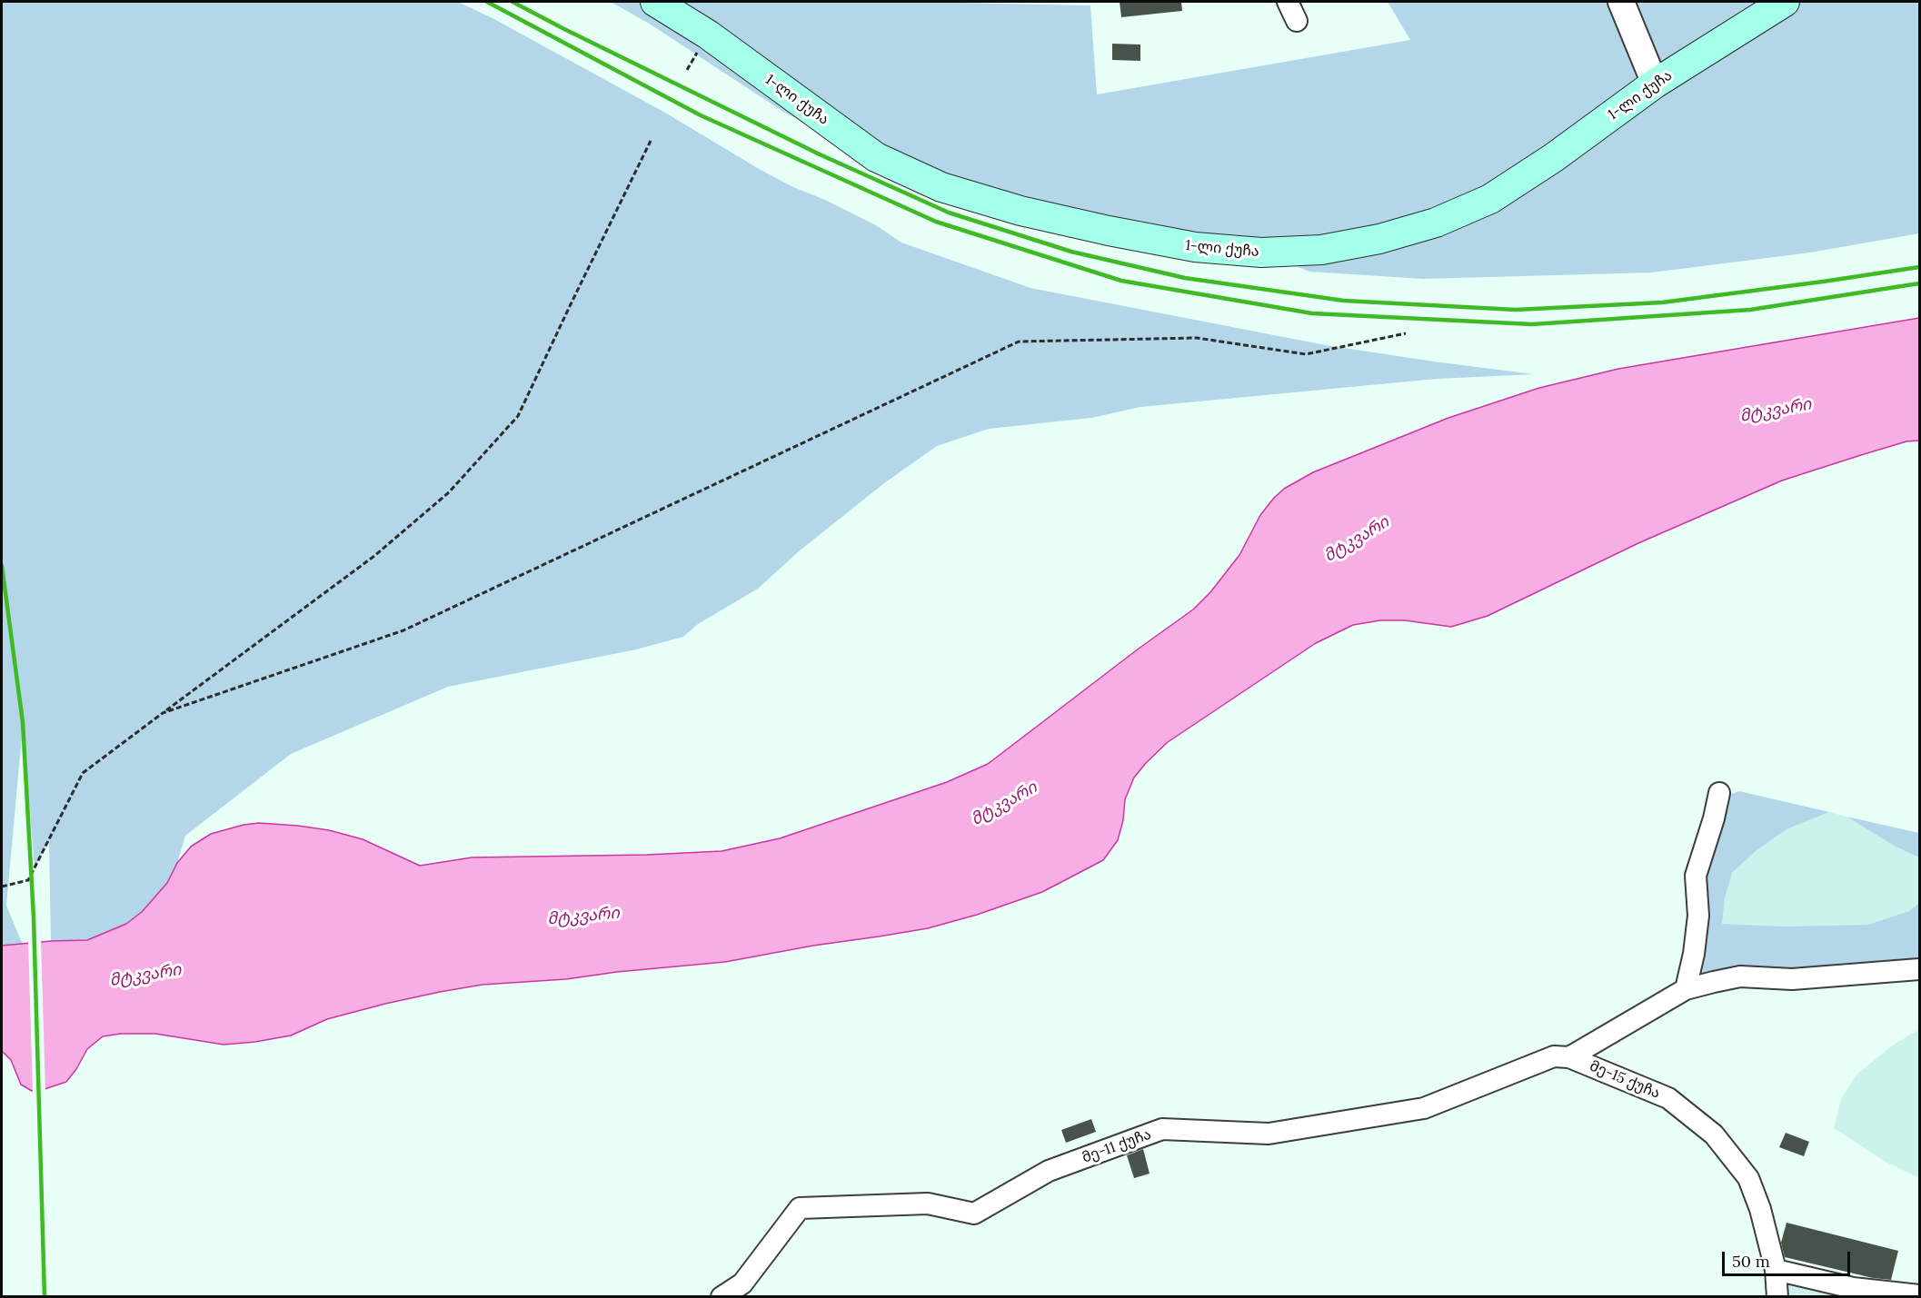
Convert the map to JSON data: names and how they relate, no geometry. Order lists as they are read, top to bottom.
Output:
{
  "streets": {
    "main road": ["1-ლი ქუჩა"],
    "street": ["მე-15 ქუჩა", "მე-11 ქუჩა"]
  },
  "crossings": [
    ["მე-15 ქუჩა", "მე-11 ქუჩა"]
  ],
  "water": ["მტკვარი"],
  "scale_bar": "50 m"
}
